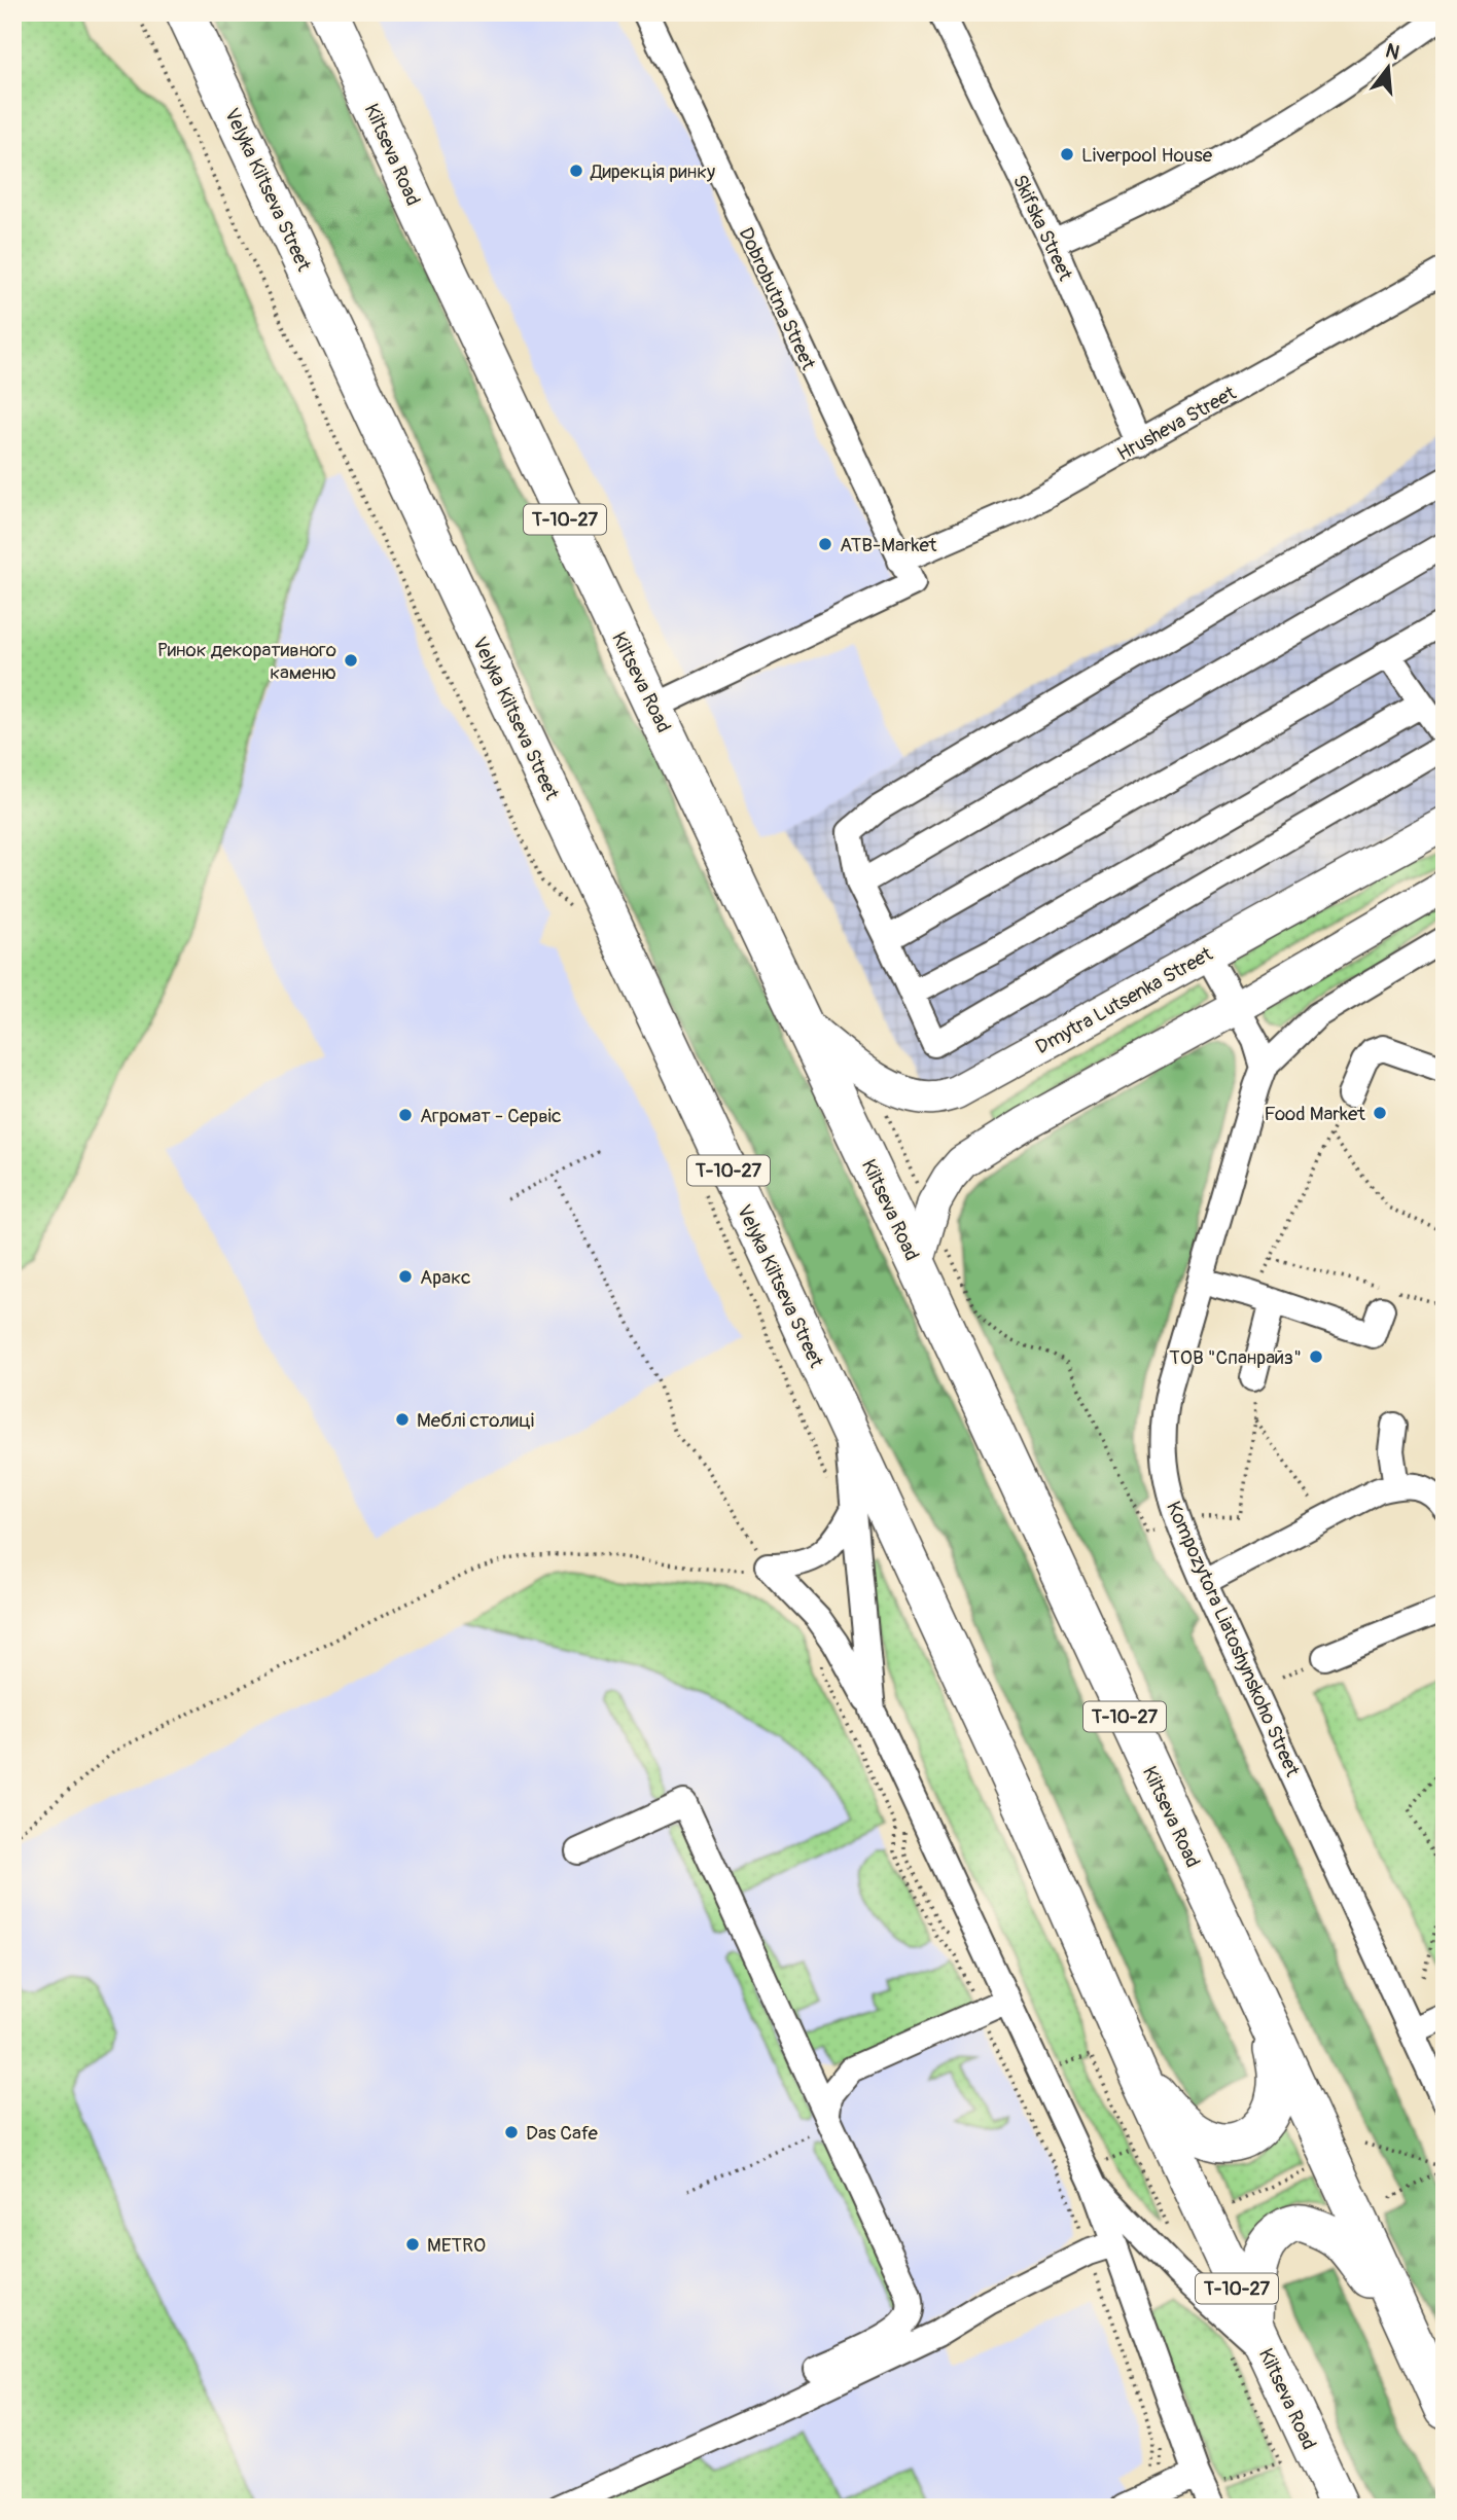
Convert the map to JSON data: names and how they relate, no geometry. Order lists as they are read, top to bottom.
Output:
{
  "streets": {
    "highway": ["Kiltseva Road", "Velyka Kiltseva Street", "Т-10-27"],
    "main road": ["Dmytra Lutsenka Street"],
    "street": [
      "Skifska Street",
      "Dobrobutna Street",
      "Hrusheva Street",
      "Kompozytora Liatoshynskoho Street"
    ]
  },
  "crossings": [
    ["Kiltseva Road", "Velyka Kiltseva Street"],
    ["Kiltseva Road", "Dobrobutna Street"],
    ["Kiltseva Road", "Dmytra Lutsenka Street"],
    ["Skifska Street", "Hrusheva Street"],
    ["Dobrobutna Street", "Hrusheva Street"]
  ],
  "places": [
    "Liverpool House",
    "Дирекція ринку",
    "ATB-Market",
    "Ринок декоративного каменю",
    "Food Market",
    "Агромат - Сервіс",
    "Аракс",
    "ТОВ \"Спанрайз\"",
    "Меблі столиці",
    "Das Cafe",
    "METRO"
  ],
  "north": "top"
}
